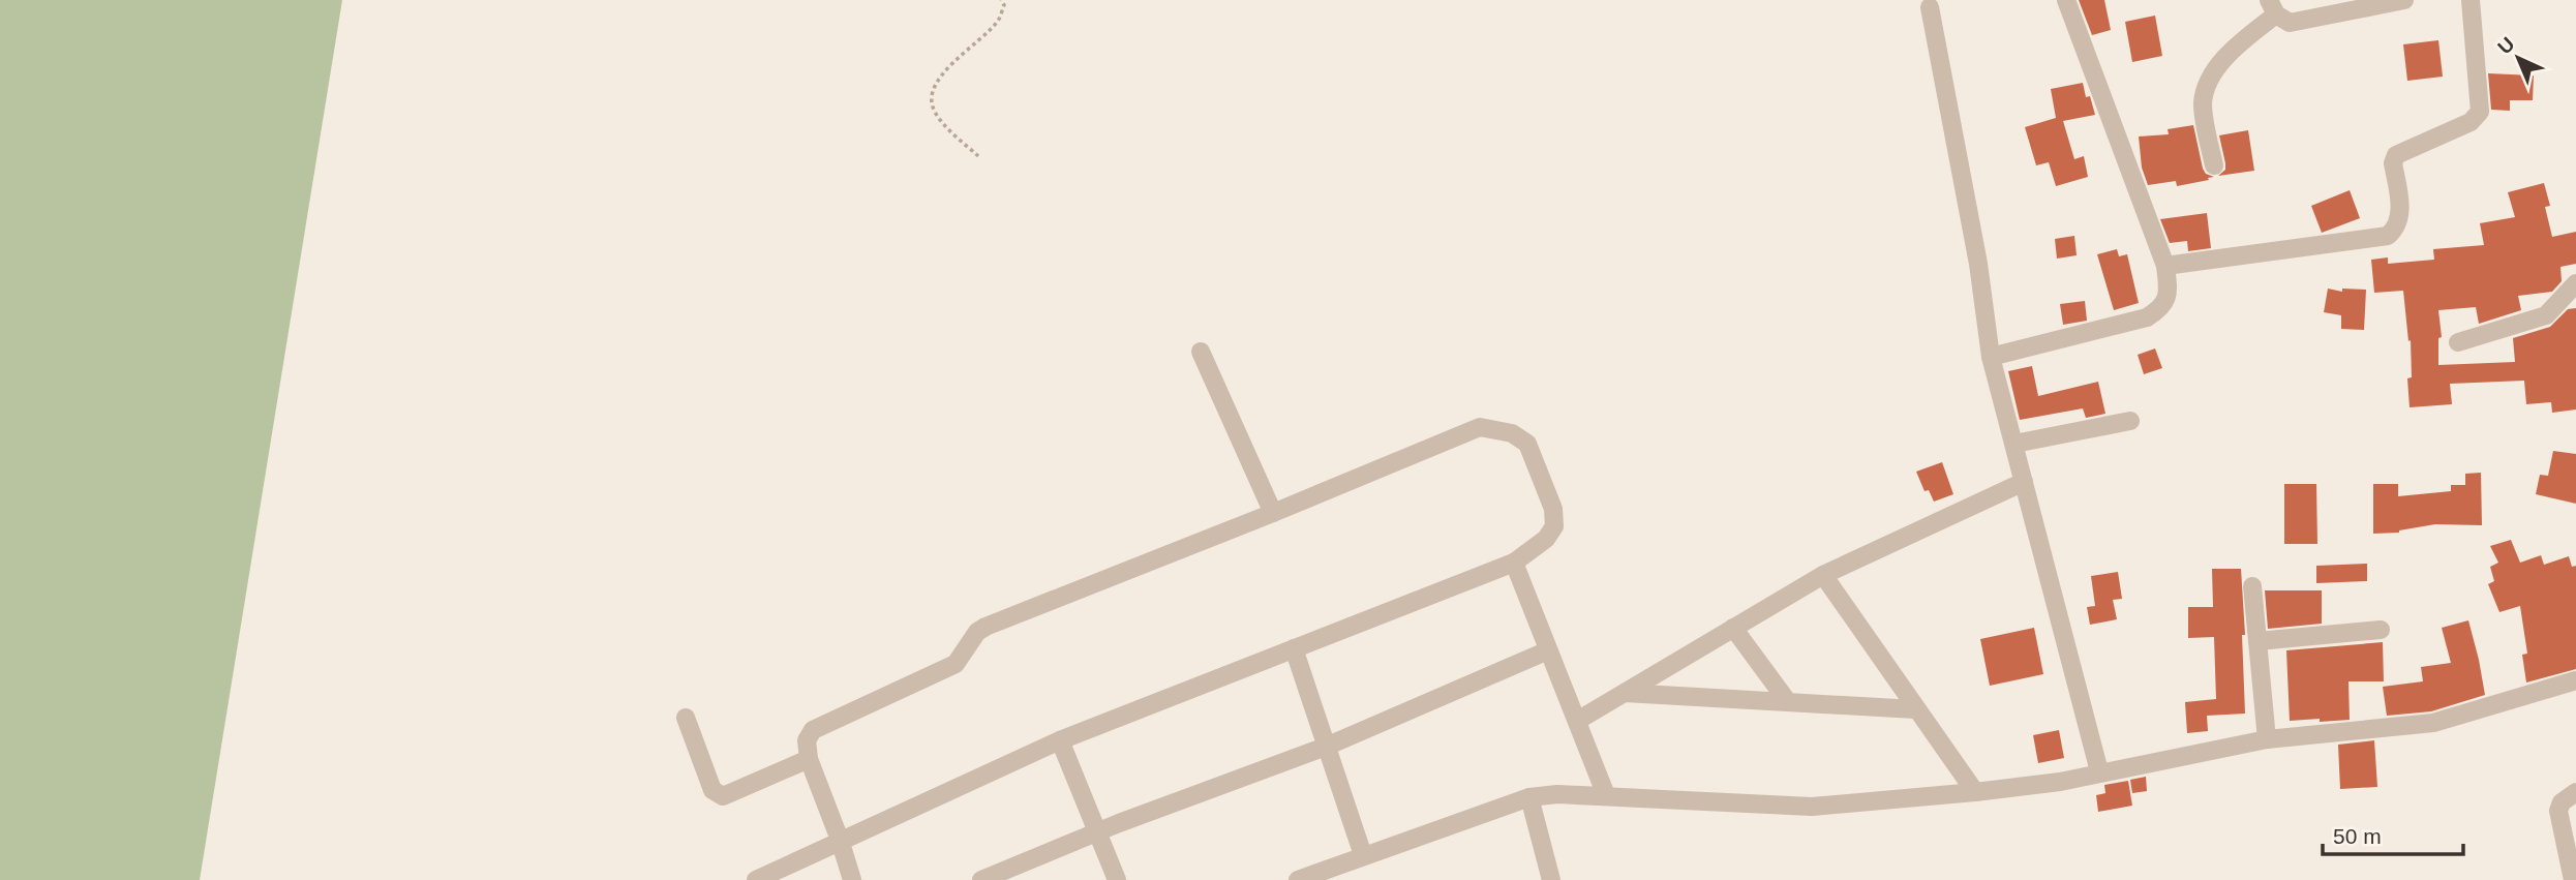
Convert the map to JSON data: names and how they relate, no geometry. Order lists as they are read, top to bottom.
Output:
{
  "scale_bar": "50 m",
  "north": "top left"
}
